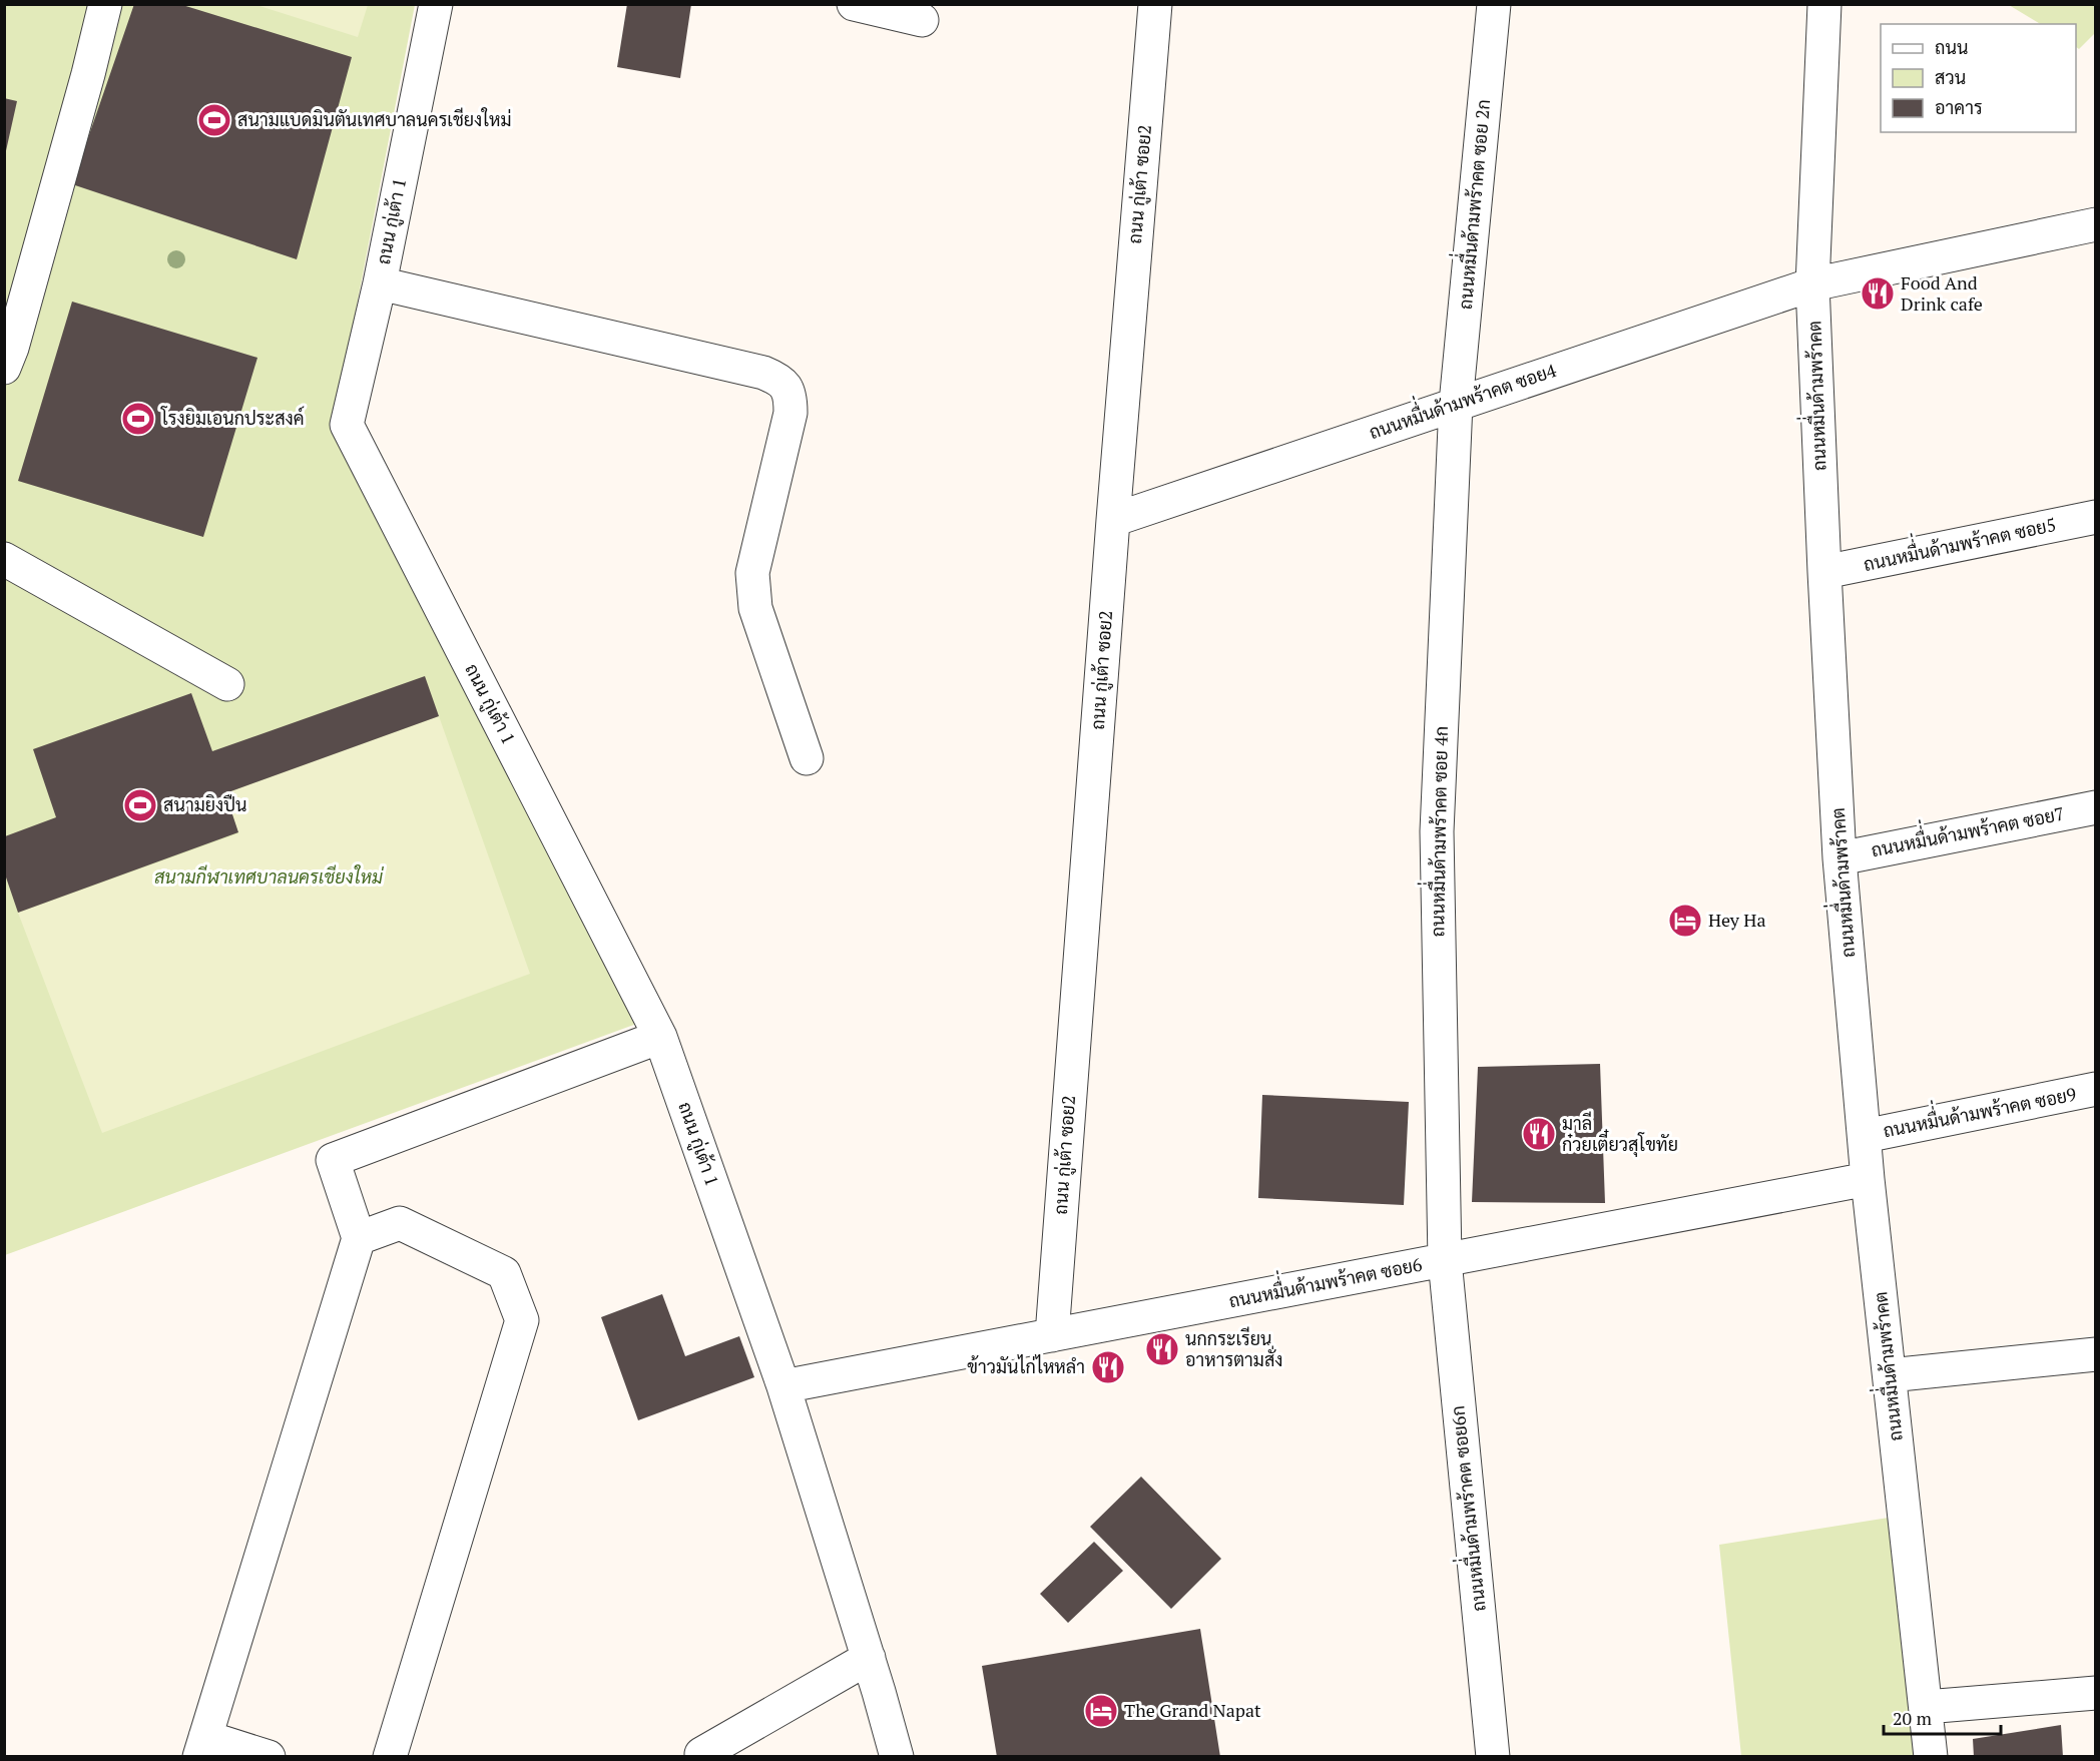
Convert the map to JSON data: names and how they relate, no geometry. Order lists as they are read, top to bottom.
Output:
{
  "streets": {
    "street": [
      "ถนน กู่เต้า ซอย2",
      "ถนนหมื่่นด้ามพร้าคต ซอย 2ก",
      "ถนน กู่เต้า 1",
      "ถนนหมื่่นด้ามพร้าคต",
      "ถนนหมื่่นด้ามพร้าคต ซอย4",
      "ถนนหมื่่นด้ามพร้าคต ซอย5",
      "ถนนหมื่่นด้ามพร้าคต ซอย 4ก",
      "ถนนหมื่่นด้ามพร้าคต ซอย7",
      "ถนนหมื่่นด้ามพร้าคต ซอย9",
      "ถนนหมื่่นด้ามพร้าคต ซอย6",
      "ถนนหมื่่นด้ามพร้าคต ซอย6ก"
    ]
  },
  "crossings": [
    ["ถนน กู่เต้า ซอย2", "ถนนหมื่่นด้ามพร้าคต ซอย4"],
    ["ถนน กู่เต้า ซอย2", "ถนนหมื่่นด้ามพร้าคต ซอย6"],
    ["ถนนหมื่่นด้ามพร้าคต ซอย 2ก", "ถนนหมื่่นด้ามพร้าคต ซอย4"],
    ["ถนนหมื่่นด้ามพร้าคต ซอย 2ก", "ถนนหมื่่นด้ามพร้าคต ซอย 4ก"],
    ["ถนน กู่เต้า 1", "ถนนหมื่่นด้ามพร้าคต ซอย6"],
    ["ถนนหมื่่นด้ามพร้าคต", "ถนนหมื่่นด้ามพร้าคต ซอย4"],
    ["ถนนหมื่่นด้ามพร้าคต", "ถนนหมื่่นด้ามพร้าคต ซอย5"],
    ["ถนนหมื่่นด้ามพร้าคต", "ถนนหมื่่นด้ามพร้าคต ซอย7"],
    ["ถนนหมื่่นด้ามพร้าคต", "ถนนหมื่่นด้ามพร้าคต ซอย9"],
    ["ถนนหมื่่นด้ามพร้าคต", "ถนนหมื่่นด้ามพร้าคต ซอย6"],
    ["ถนนหมื่่นด้ามพร้าคต ซอย4", "ถนนหมื่่นด้ามพร้าคต ซอย 4ก"],
    ["ถนนหมื่่นด้ามพร้าคต ซอย 4ก", "ถนนหมื่่นด้ามพร้าคต ซอย6"],
    ["ถนนหมื่่นด้ามพร้าคต ซอย 4ก", "ถนนหมื่่นด้ามพร้าคต ซอย6ก"],
    ["ถนนหมื่่นด้ามพร้าคต ซอย6", "ถนนหมื่่นด้ามพร้าคต ซอย6ก"]
  ],
  "parks": ["สนามกีฬาเทศบาลนครเชียงใหม่"],
  "places": {
    "sports": ["สนามแบดมินตันเทศบาลนครเชียงใหม่", "โรงยิมเอนกประสงค์", "สนามยิงปืน"],
    "restaurant": [
      "Food And Drink cafe",
      "มาลี ก๋วยเตี๋ยวสุโขทัย",
      "นกกระเรียน อาหารตามสั่ง",
      "ข้าวมันไก่ไหหลำ"
    ],
    "hotel": ["Hey Ha", "The Grand Napat"]
  },
  "legend": ["ถนน", "สวน", "อาคาร"],
  "scale_bar": "20 m"
}
